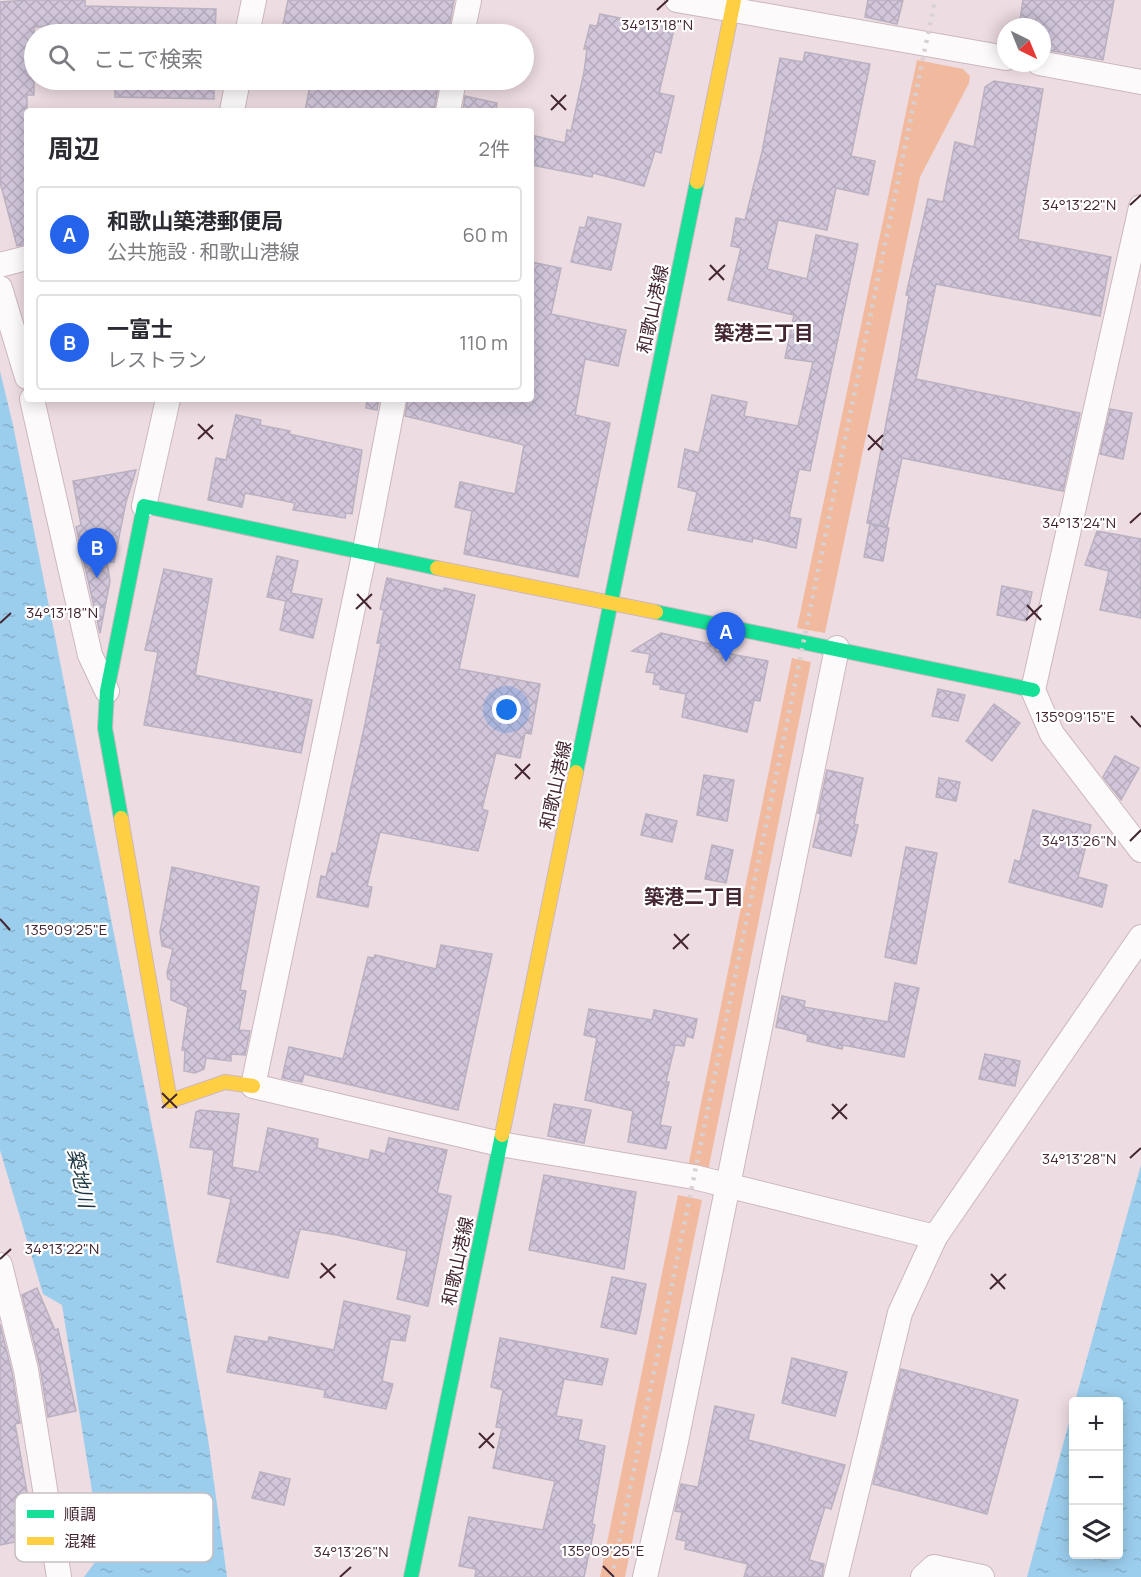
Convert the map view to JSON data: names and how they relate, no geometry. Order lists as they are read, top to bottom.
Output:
{
  "streets": {
    "street": ["和歌山港線"]
  },
  "districts": ["築港三丁目", "築港二丁目"],
  "water": ["築地川"],
  "legend": ["順調", "混雑"],
  "north": "bottom right",
  "page": {
    "search": "ここで検索",
    "heading": ["周辺", "2件"],
    "list": [
      {
        "mark": "A",
        "name": "和歌山築港郵便局",
        "note": "公共施設 · 和歌山港線",
        "value": "60 m"
      },
      {
        "mark": "B",
        "name": "一富士",
        "note": "レストラン",
        "value": "110 m"
      }
    ],
    "pins": ["B", "A"],
    "map_buttons": ["+", "−"]
  },
  "coordinates": [
    "34°13'18\"N",
    "34°13'22\"N",
    "34°13'24\"N",
    "135°09'15\"E",
    "34°13'26\"N",
    "135°09'25\"E",
    "34°13'28\"N"
  ]
}
